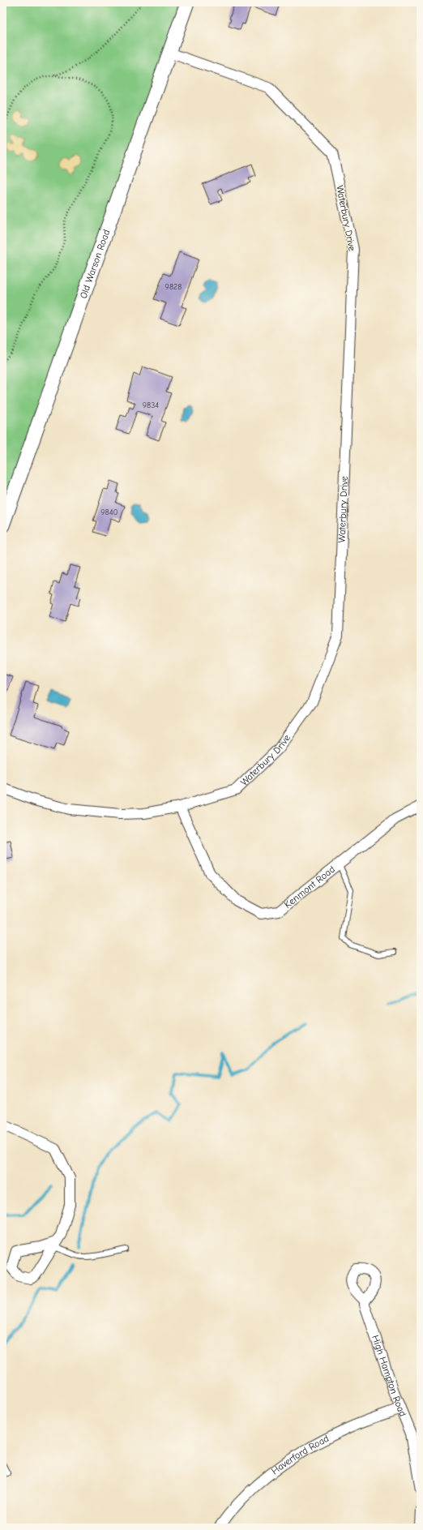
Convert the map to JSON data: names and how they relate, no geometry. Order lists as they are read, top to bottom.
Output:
{
  "streets": {
    "street": [
      "Waterbury Drive",
      "Old Warson Road",
      "Kenmont Road",
      "High Hampton Road",
      "Haverford Road"
    ]
  },
  "crossings": [
    ["Waterbury Drive", "Old Warson Road"],
    ["Waterbury Drive", "Kenmont Road"],
    ["High Hampton Road", "Haverford Road"]
  ],
  "house_numbers": ["9828", "9834", "9840"]
}
